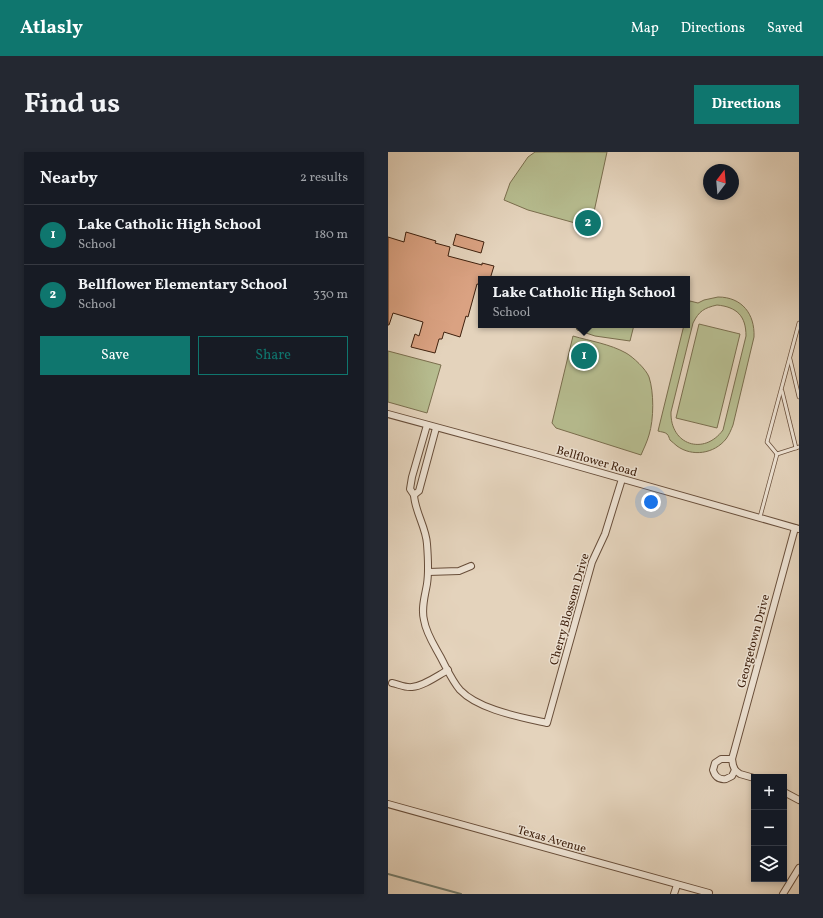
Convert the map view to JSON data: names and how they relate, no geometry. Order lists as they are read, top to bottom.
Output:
{
  "streets": {
    "street": [
      "Bellflower Road",
      "Cherry Blossom Drive",
      "Georgetown Drive",
      "Texas Avenue"
    ]
  },
  "crossings": [
    ["Bellflower Road", "Cherry Blossom Drive"],
    ["Bellflower Road", "Georgetown Drive"]
  ],
  "north": "top",
  "page": {
    "header": "Atlasly",
    "nav": ["Map", "Directions", "Saved"],
    "title": "Find us",
    "buttons": [
      "Directions",
      ["Save", "Share"]
    ],
    "heading": ["Nearby", "2 results"],
    "list": [
      {
        "mark": "1",
        "name": "Lake Catholic High School",
        "note": "School",
        "value": "180 m"
      },
      {
        "mark": "2",
        "name": "Bellflower Elementary School",
        "note": "School",
        "value": "330 m"
      }
    ],
    "pins": ["2", "1"],
    "popup": ["Lake Catholic High School", "School"],
    "map_buttons": ["+", "−"]
  }
}
